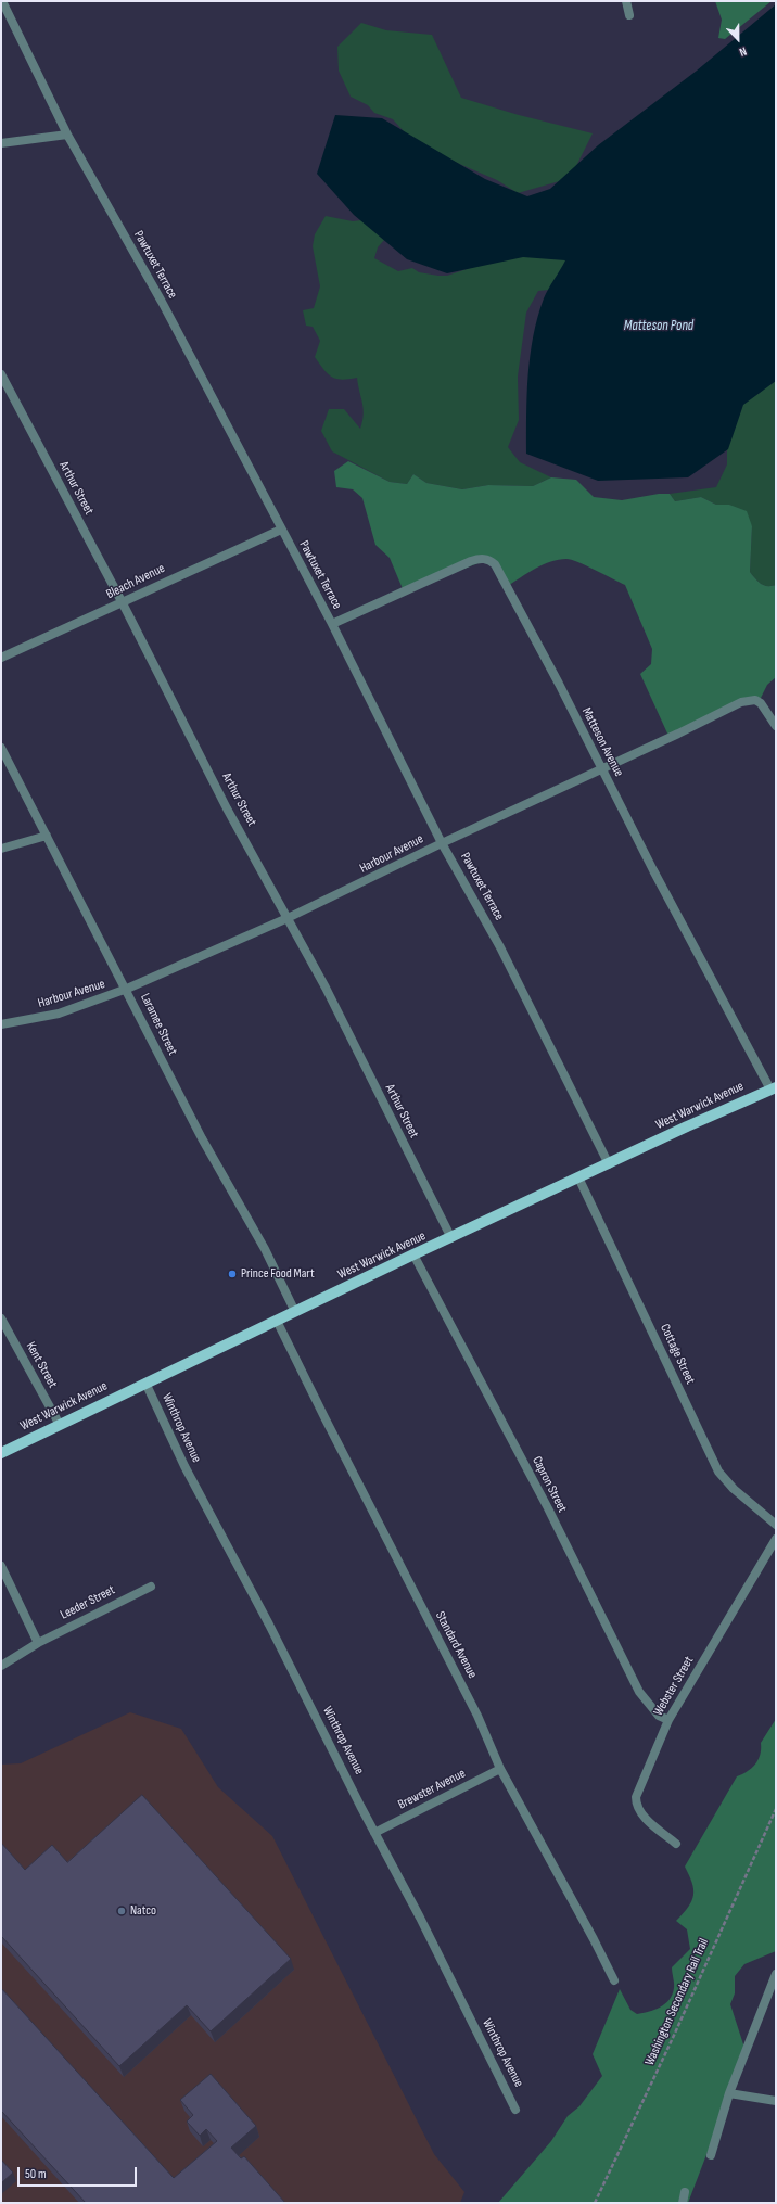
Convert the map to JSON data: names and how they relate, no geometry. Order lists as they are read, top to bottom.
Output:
{
  "streets": {
    "main road": ["West Warwick Avenue"],
    "street": [
      "Pawtuxet Terrace",
      "Arthur Street",
      "Bleach Avenue",
      "Matteson Avenue",
      "Harbour Avenue",
      "Laramee Street",
      "Cottage Street",
      "Kent Street",
      "Winthrop Avenue",
      "Capron Street",
      "Leeder Street",
      "Standard Avenue",
      "Webster Street",
      "Brewster Avenue"
    ],
    "path": ["Washington Secondary Rail Trail"]
  },
  "crossings": [
    ["Pawtuxet Terrace", "Bleach Avenue"],
    ["Pawtuxet Terrace", "Matteson Avenue"],
    ["Pawtuxet Terrace", "Harbour Avenue"],
    ["Pawtuxet Terrace", "West Warwick Avenue"],
    ["Arthur Street", "Bleach Avenue"],
    ["Arthur Street", "Harbour Avenue"],
    ["Arthur Street", "West Warwick Avenue"],
    ["Matteson Avenue", "Harbour Avenue"],
    ["Matteson Avenue", "West Warwick Avenue"],
    ["Harbour Avenue", "Laramee Street"],
    ["Laramee Street", "West Warwick Avenue"],
    ["West Warwick Avenue", "Cottage Street"],
    ["West Warwick Avenue", "Kent Street"],
    ["West Warwick Avenue", "Winthrop Avenue"],
    ["West Warwick Avenue", "Capron Street"],
    ["West Warwick Avenue", "Standard Avenue"],
    ["Winthrop Avenue", "Brewster Avenue"],
    ["Capron Street", "Webster Street"],
    ["Standard Avenue", "Brewster Avenue"]
  ],
  "water": ["Matteson Pond"],
  "places": ["Prince Food Mart", "Natco"],
  "scale_bar": "50 m",
  "north": "bottom"
}
